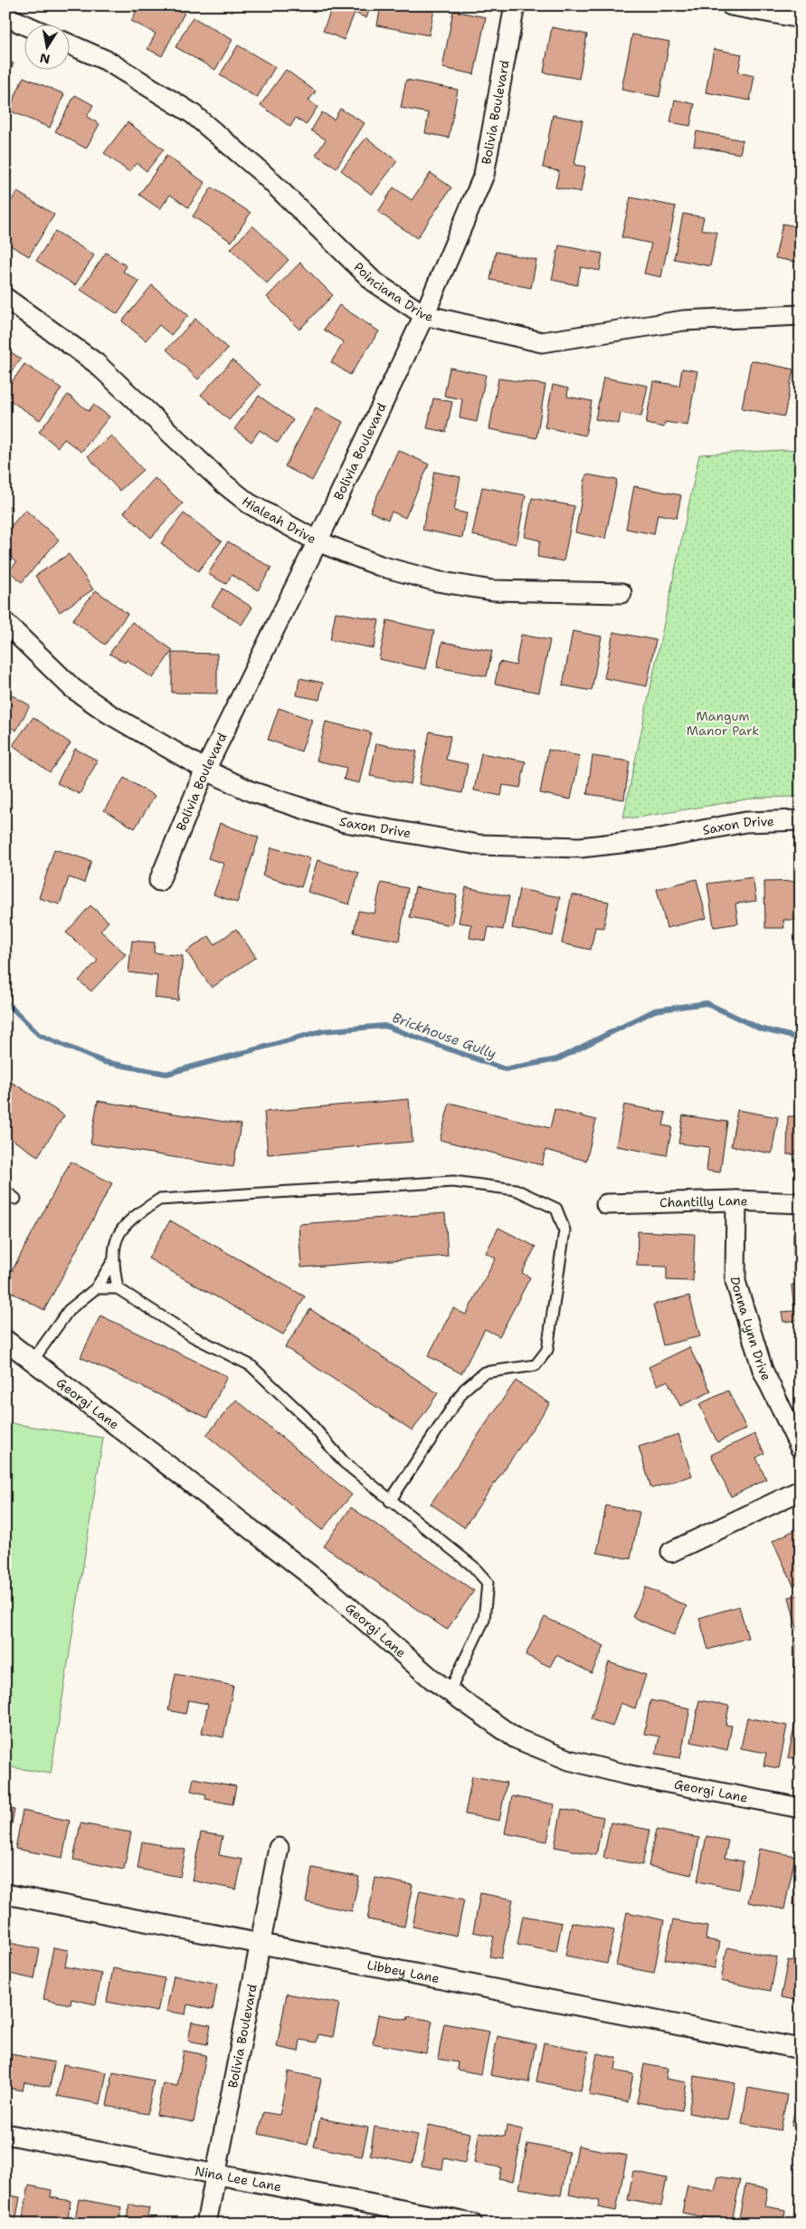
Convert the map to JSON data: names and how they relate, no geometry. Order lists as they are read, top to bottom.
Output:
{
  "streets": {
    "street": [
      "Bolivia Boulevard",
      "Poinciana Drive",
      "Hialeah Drive",
      "Saxon Drive",
      "Chantilly Lane",
      "Donna Lynn Drive",
      "Georgi Lane",
      "Libbey Lane",
      "Nina Lee Lane"
    ]
  },
  "crossings": [
    ["Bolivia Boulevard", "Poinciana Drive"],
    ["Bolivia Boulevard", "Hialeah Drive"],
    ["Bolivia Boulevard", "Saxon Drive"],
    ["Bolivia Boulevard", "Libbey Lane"],
    ["Bolivia Boulevard", "Nina Lee Lane"],
    ["Chantilly Lane", "Donna Lynn Drive"]
  ],
  "water": ["Brickhouse Gully"],
  "parks": ["Mangum Manor Park"],
  "north": "bottom"
}
